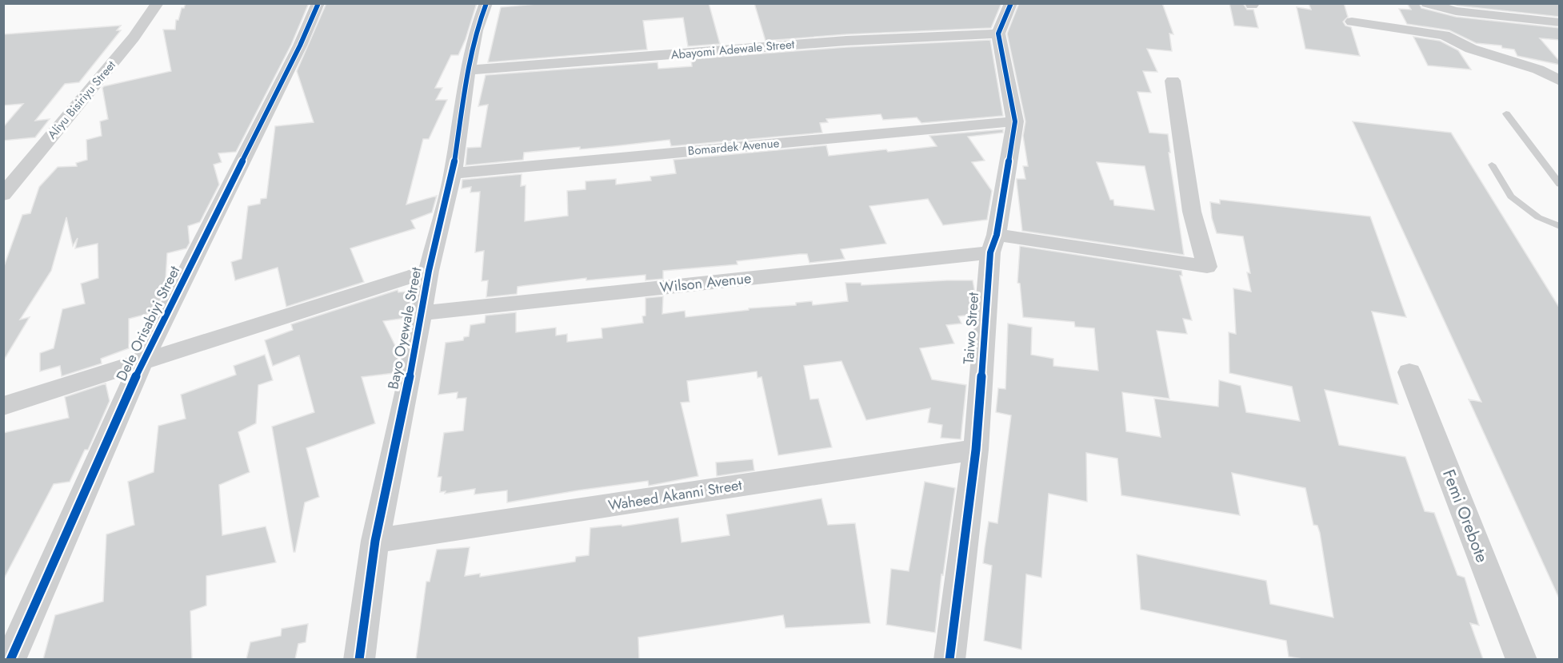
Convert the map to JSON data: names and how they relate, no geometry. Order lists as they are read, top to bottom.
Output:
{
  "streets": {
    "street": [
      "Abayomi Adewale Street",
      "Aliyu Bisiriyu Street",
      "Bomardek Avenue",
      "Wilson Avenue",
      "Dele Orisabiyi Street",
      "Bayo Oyewale Street",
      "Taiwo Street",
      "Waheed Akanni Street",
      "Femi Orebote"
    ]
  },
  "crossings": [
    ["Abayomi Adewale Street", "Bayo Oyewale Street"],
    ["Abayomi Adewale Street", "Taiwo Street"],
    ["Bomardek Avenue", "Bayo Oyewale Street"],
    ["Bomardek Avenue", "Taiwo Street"],
    ["Wilson Avenue", "Bayo Oyewale Street"],
    ["Wilson Avenue", "Taiwo Street"],
    ["Bayo Oyewale Street", "Waheed Akanni Street"],
    ["Taiwo Street", "Waheed Akanni Street"]
  ]
}
